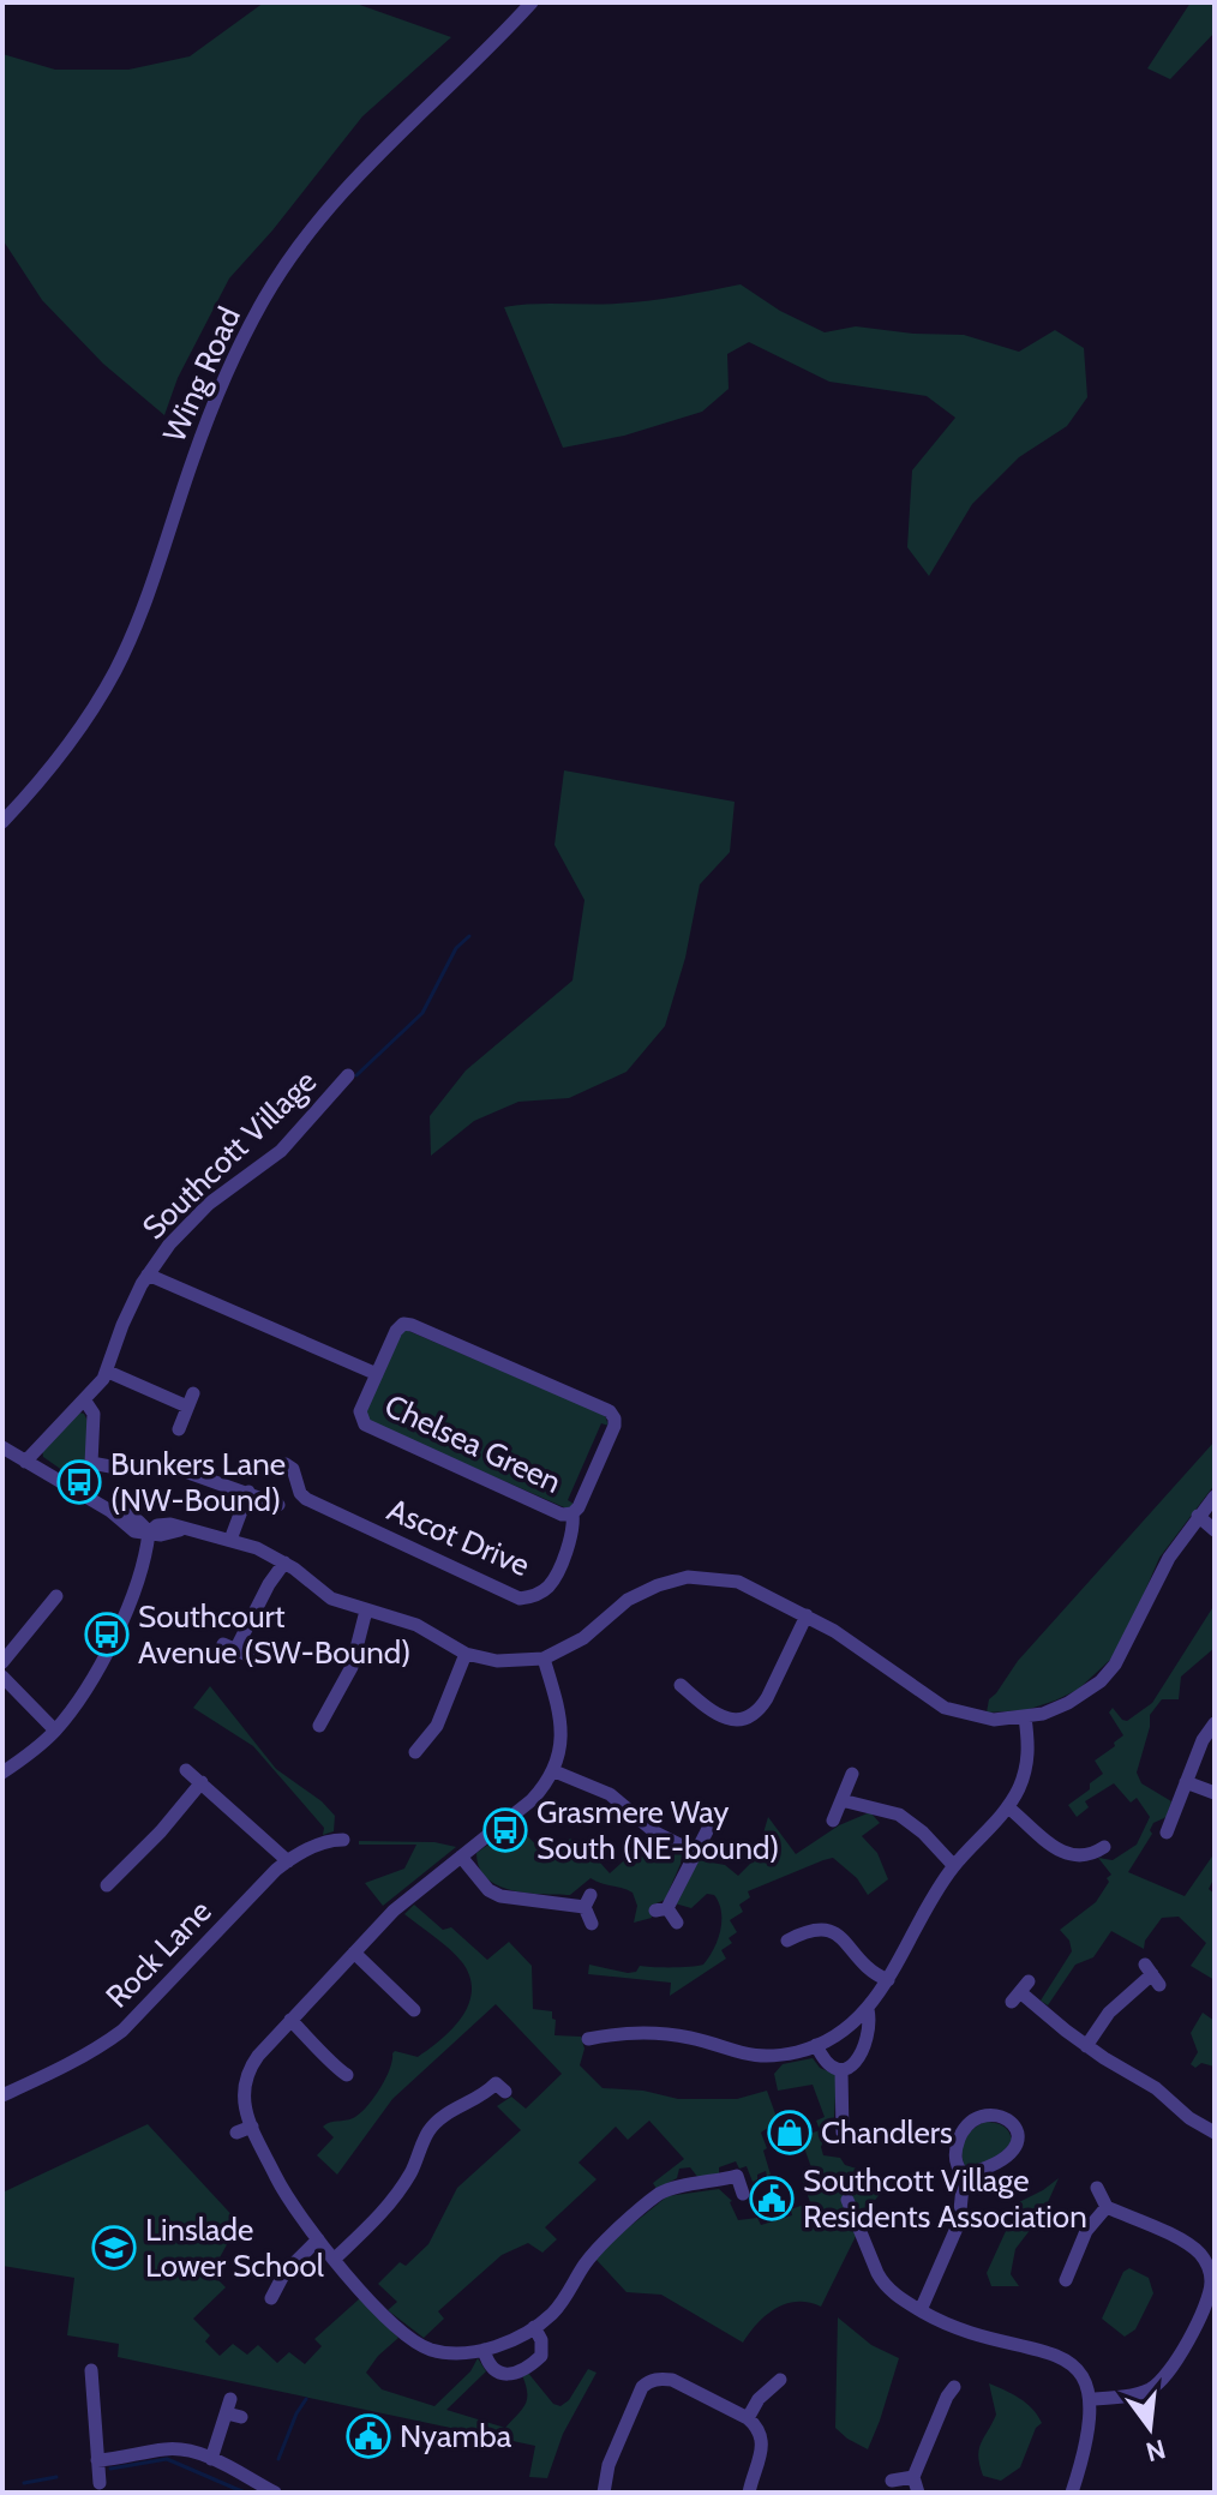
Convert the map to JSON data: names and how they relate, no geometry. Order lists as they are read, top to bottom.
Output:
{
  "streets": {
    "street": [
      "Wing Road",
      "Southcott Village",
      "Chelsea Green",
      "Ascot Drive",
      "Rock Lane"
    ]
  },
  "crossings": [
    ["Southcott Village", "Chelsea Green"],
    ["Chelsea Green", "Ascot Drive"]
  ],
  "places": {
    "bus stop": ["Bunkers Lane (NW-Bound)", "Southcourt Avenue (SW-Bound)", "Grasmere Way South (NE-bound)"],
    "shop": ["Chandlers"],
    "public building": ["Southcott Village Residents Association", "Nyamba"],
    "school or university": ["Linslade Lower School"]
  },
  "north": "bottom"
}
